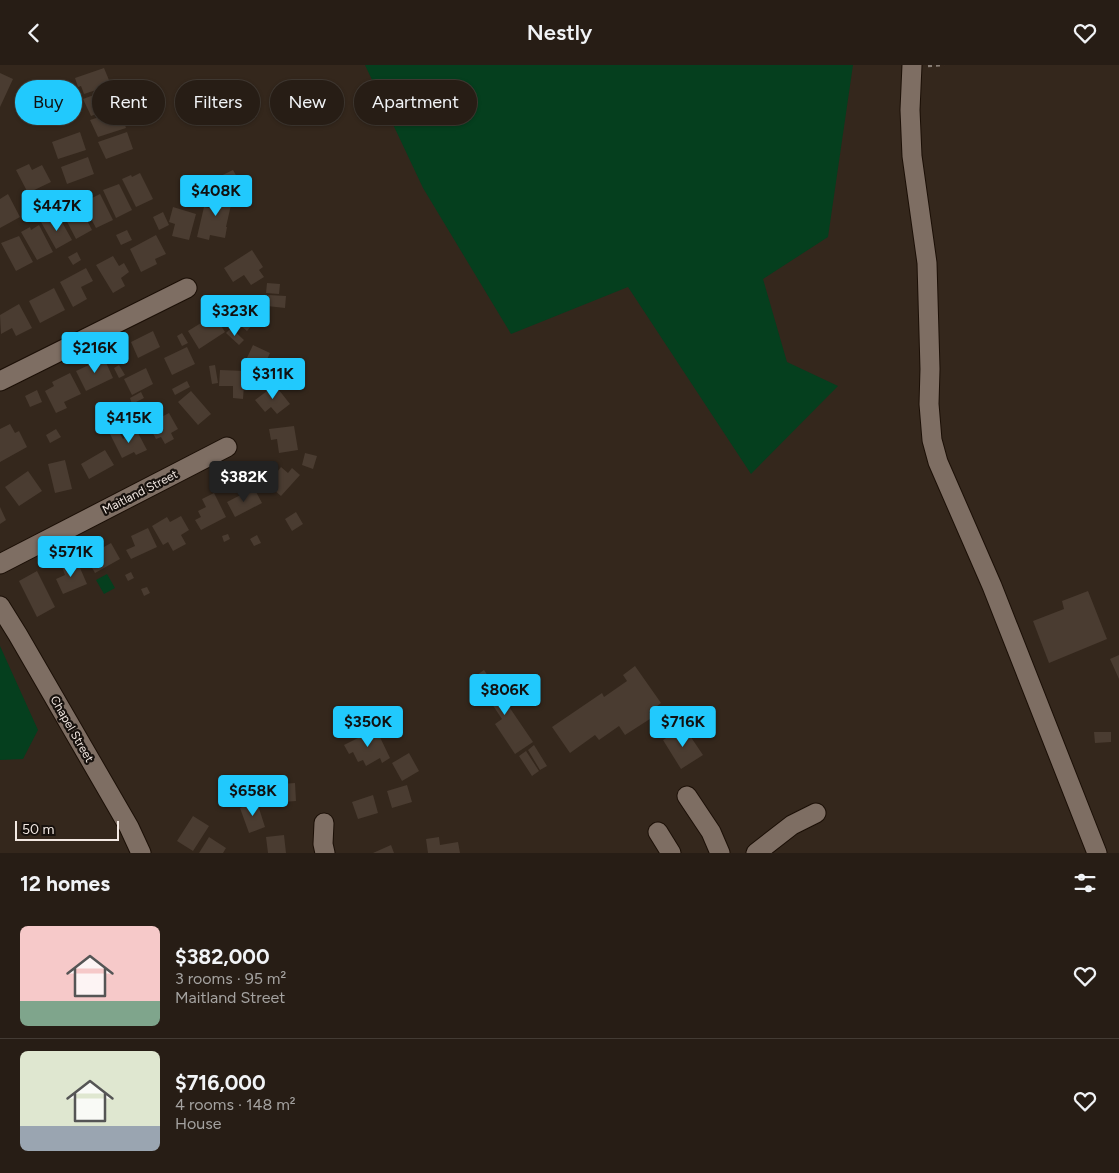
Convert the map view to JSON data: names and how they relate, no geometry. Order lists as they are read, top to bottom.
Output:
{
  "streets": {
    "street": ["Maitland Street", "Chapel Street"]
  },
  "scale_bar": "50 m",
  "page": {
    "header": "Nestly",
    "chip": [
      "Buy",
      "Rent",
      "Filters",
      "New",
      "Apartment"
    ],
    "price": [
      "$408K",
      "$447K",
      "$323K",
      "$216K",
      "$311K",
      "$415K",
      "$382K",
      "$571K",
      "$806K",
      "$350K",
      "$716K",
      "$658K"
    ],
    "scale": "50 m",
    "heading": "12 homes",
    "list": [
      {
        "name": "$382,000",
        "note": "3 rooms · 95 m² · Maitland Street"
      },
      {
        "name": "$716,000",
        "note": "4 rooms · 148 m² · House"
      }
    ]
  }
}
